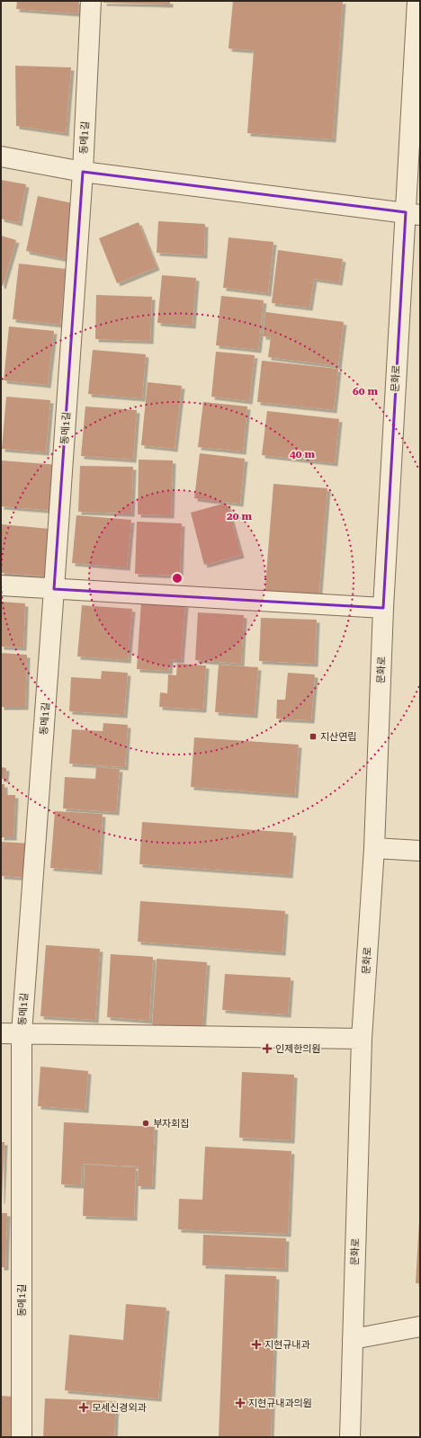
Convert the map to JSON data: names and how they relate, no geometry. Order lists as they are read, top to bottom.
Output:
{
  "streets": {
    "street": ["동메1길", "문화로"]
  },
  "places": {
    "transit": ["지산연립"],
    "health": [
      "인제한의원",
      "지현규내과",
      "지현규내과의원",
      "모세신경외과"
    ],
    "other": ["부자회집"]
  },
  "rings": ["60 m", "40 m", "20 m"]
}
